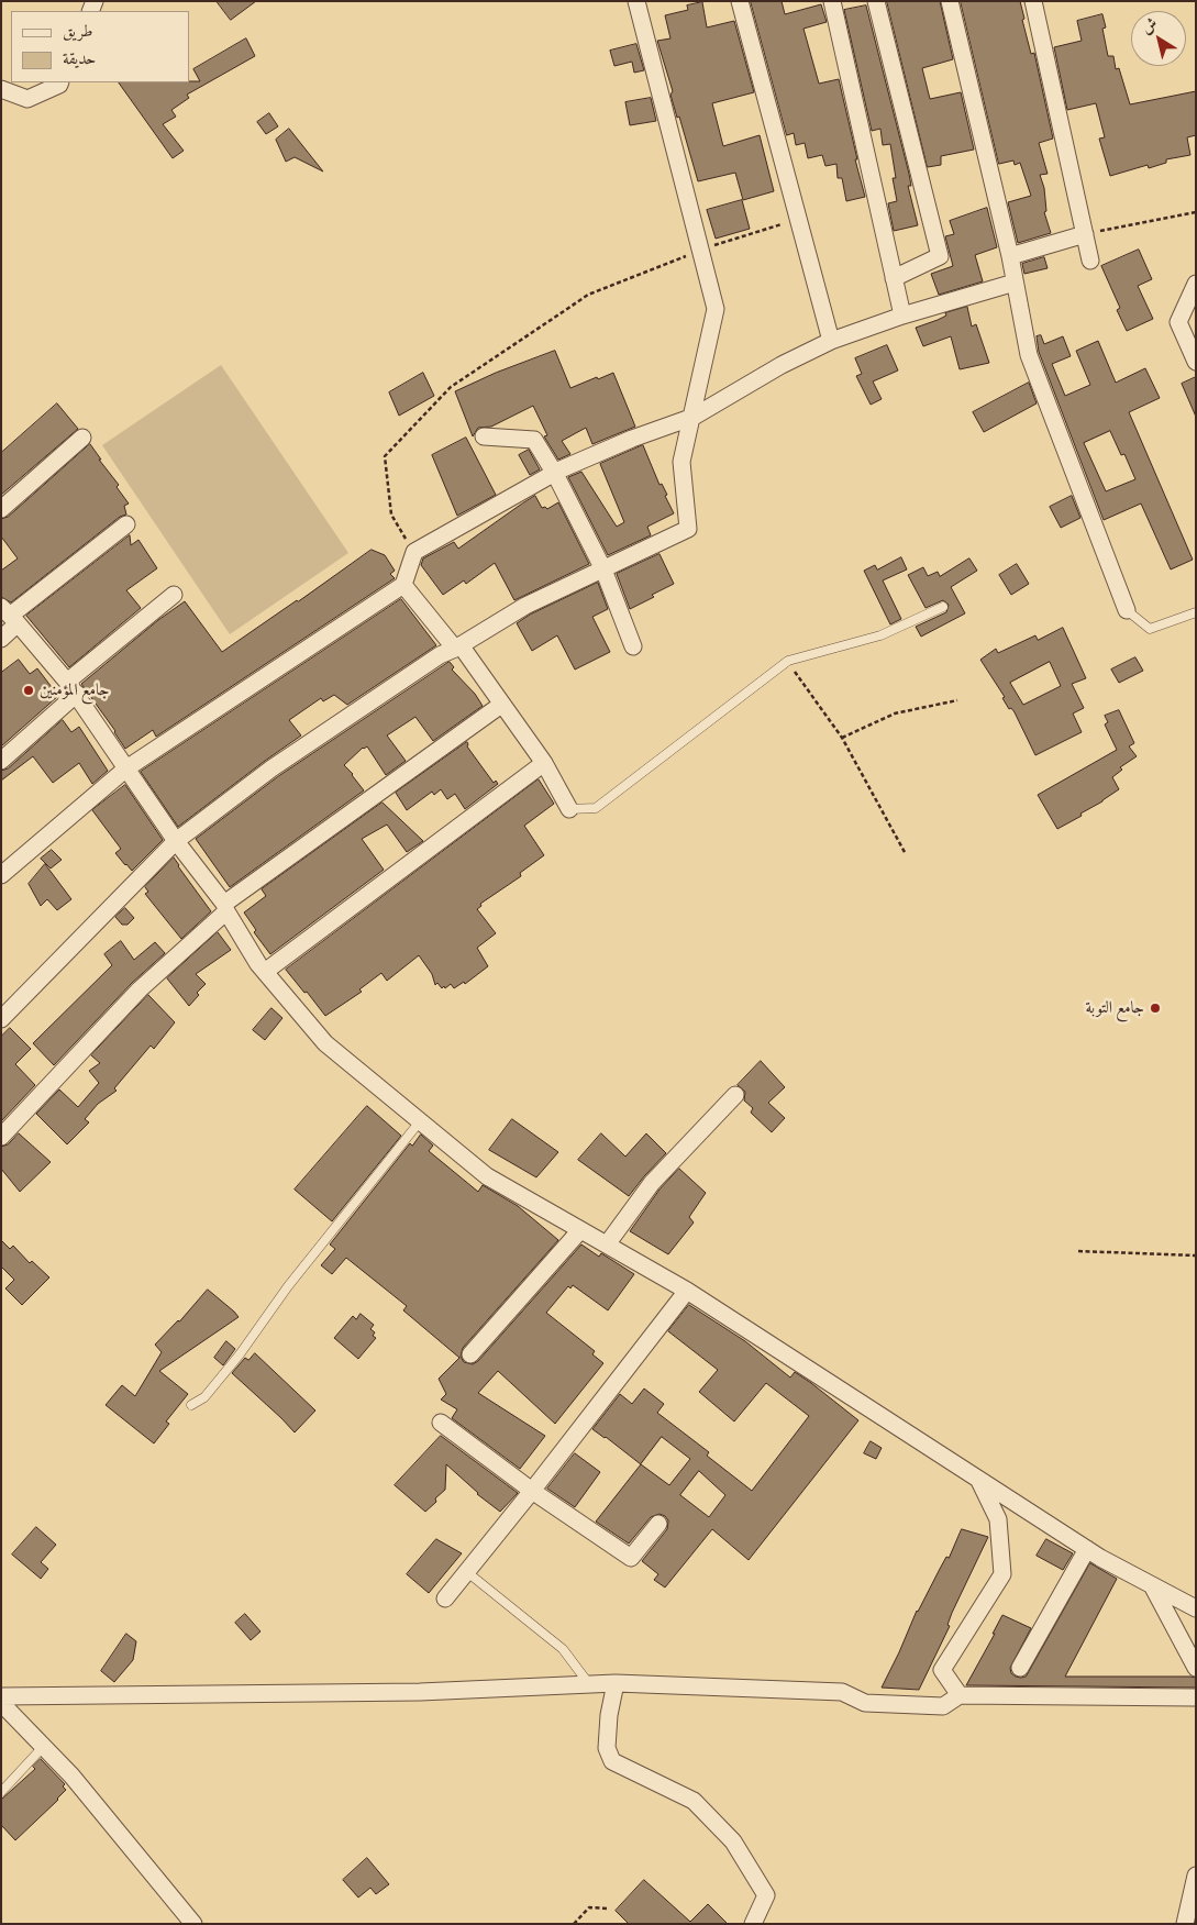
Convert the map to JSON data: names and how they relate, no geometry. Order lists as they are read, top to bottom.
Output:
{
  "places": ["جامع المؤمنين", "جامع التوبة"],
  "legend": ["طريق", "حديقة"],
  "north": "top left"
}
